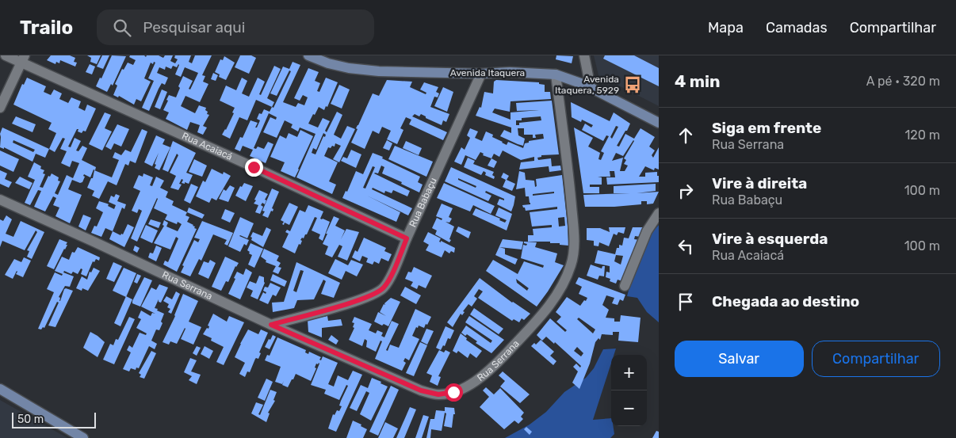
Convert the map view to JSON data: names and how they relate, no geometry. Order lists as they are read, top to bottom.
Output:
{
  "streets": {
    "street": [
      "Avenida Itaquera",
      "Rua Acaiacá",
      "Rua Babaçu",
      "Rua Serrana"
    ]
  },
  "crossings": [
    ["Avenida Itaquera", "Rua Babaçu"],
    ["Avenida Itaquera", "Rua Serrana"],
    ["Rua Acaiacá", "Rua Babaçu"],
    ["Rua Babaçu", "Rua Serrana"]
  ],
  "places": {
    "bus stop": ["Avenida Itaquera, 5929"]
  },
  "scale_bar": "50 m",
  "page": {
    "header": "Trailo",
    "search": "Pesquisar aqui",
    "nav": ["Mapa", "Camadas", "Compartilhar"],
    "heading": ["4 min", "A pé · 320 m"],
    "list": [
      ["Siga em frente", "Rua Serrana", "120 m"],
      ["Vire à direita", "Rua Babaçu", "100 m"],
      ["Vire à esquerda", "Rua Acaiacá", "100 m"],
      "Chegada ao destino"
    ],
    "buttons": ["Salvar", "Compartilhar"],
    "map_buttons": ["+", "−"],
    "scale": "50 m"
  }
}
